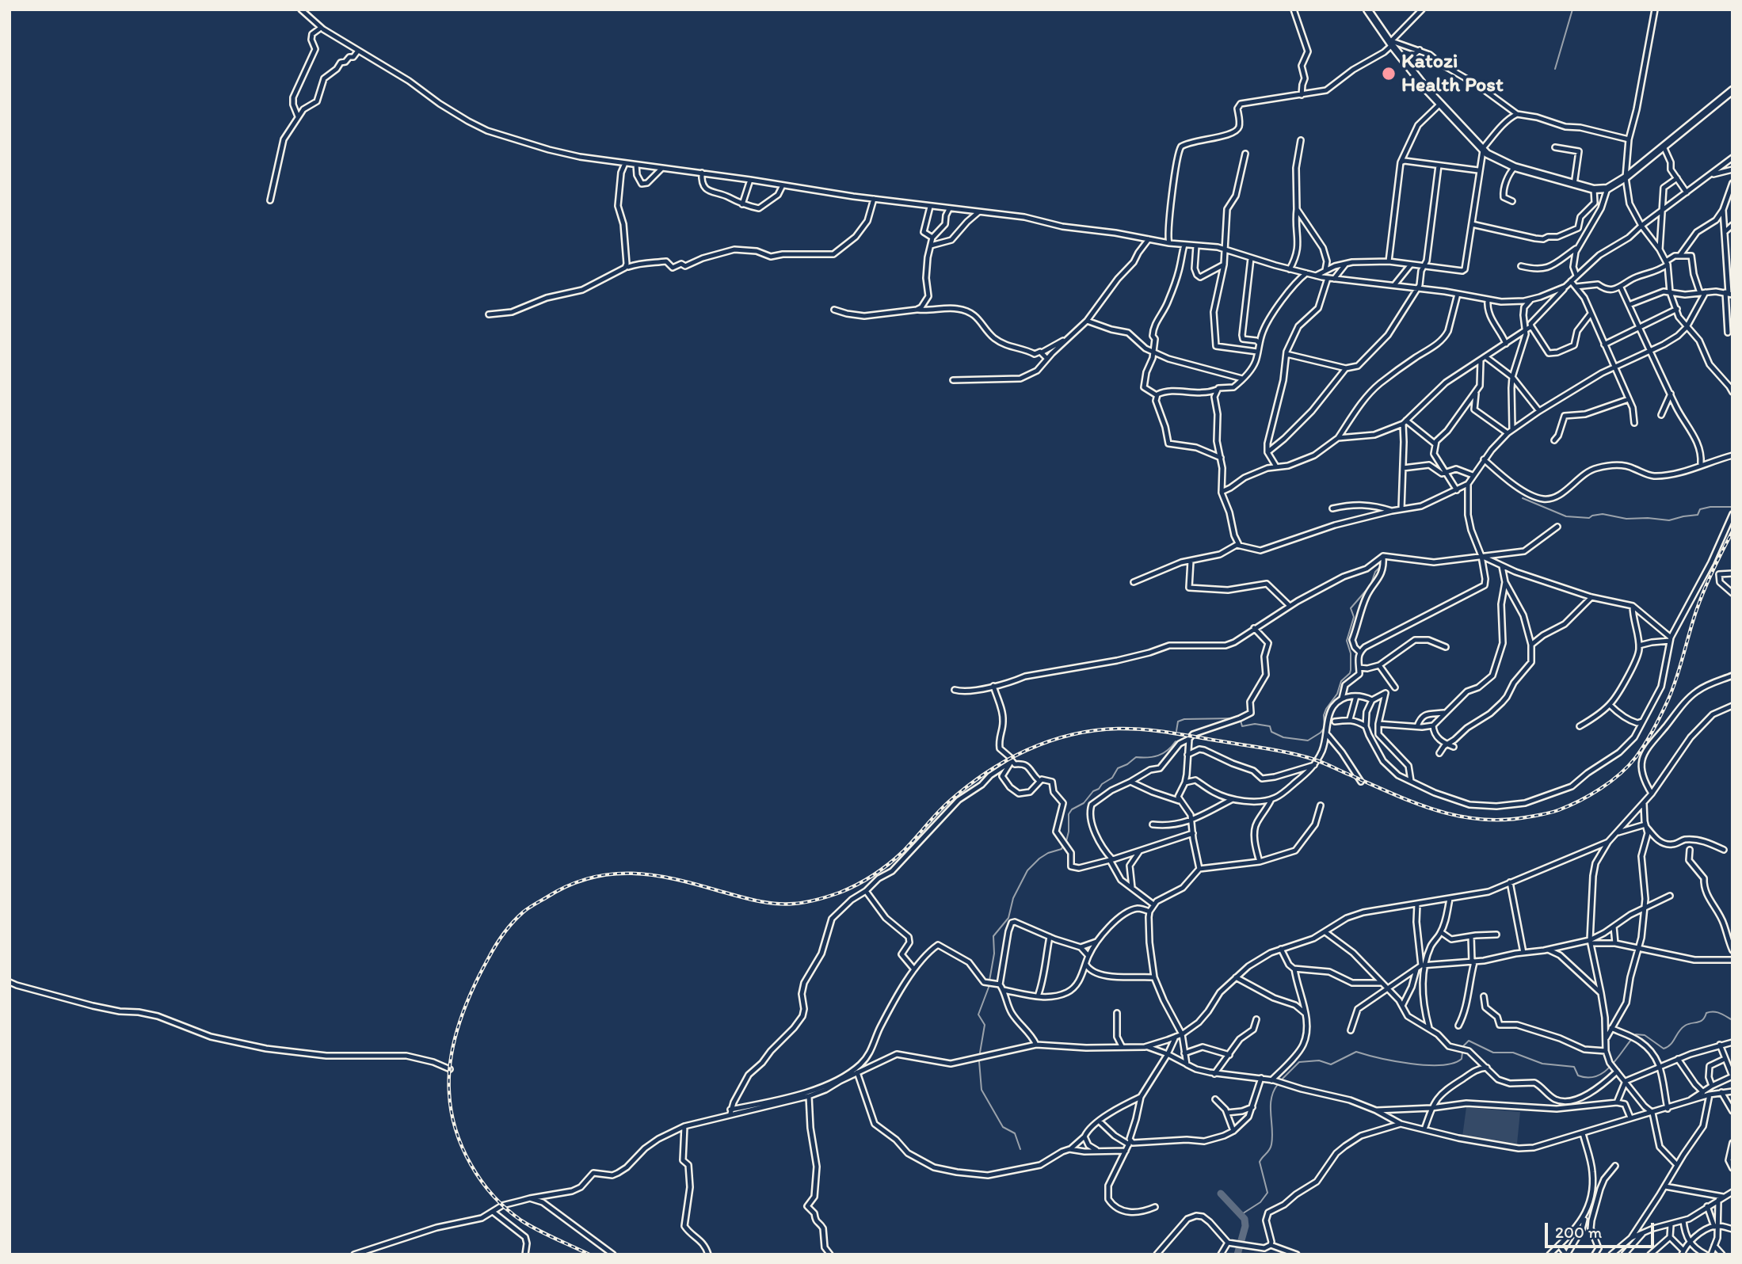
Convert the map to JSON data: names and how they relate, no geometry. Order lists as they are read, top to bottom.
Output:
{
  "places": ["Katozi Health Post"],
  "scale_bar": "200 m"
}
